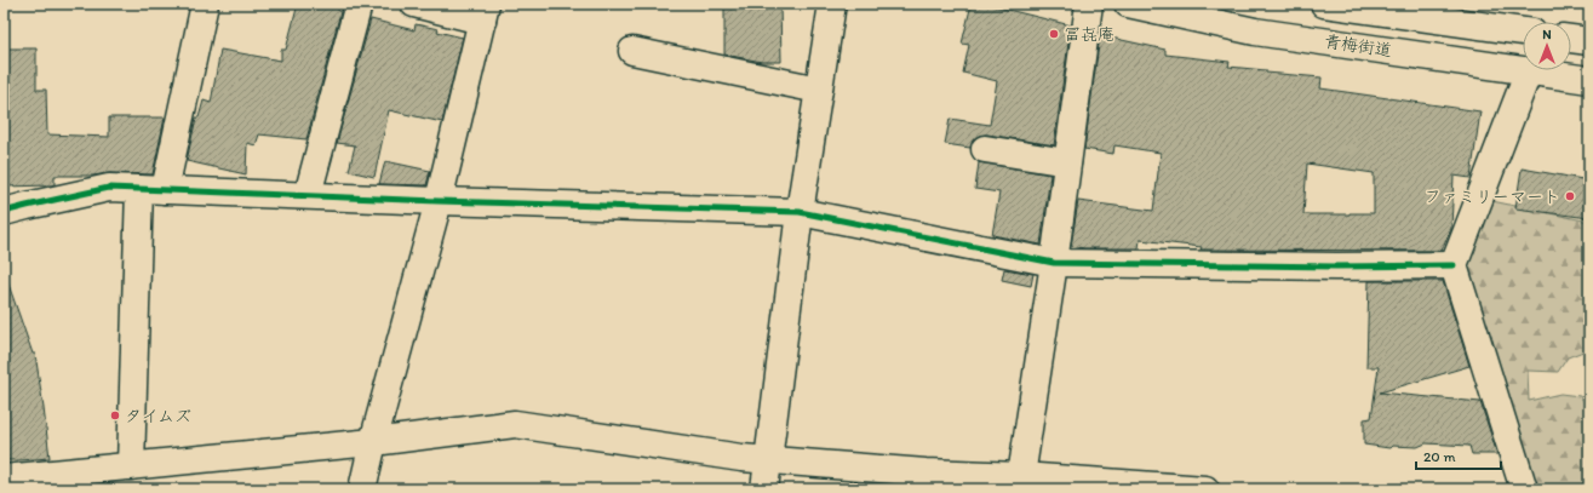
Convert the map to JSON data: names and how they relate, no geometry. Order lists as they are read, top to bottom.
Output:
{
  "streets": {
    "street": ["青梅街道"]
  },
  "places": ["冨㐂庵", "ファミリーマート", "タイムズ"],
  "scale_bar": "20 m",
  "north": "top"
}
